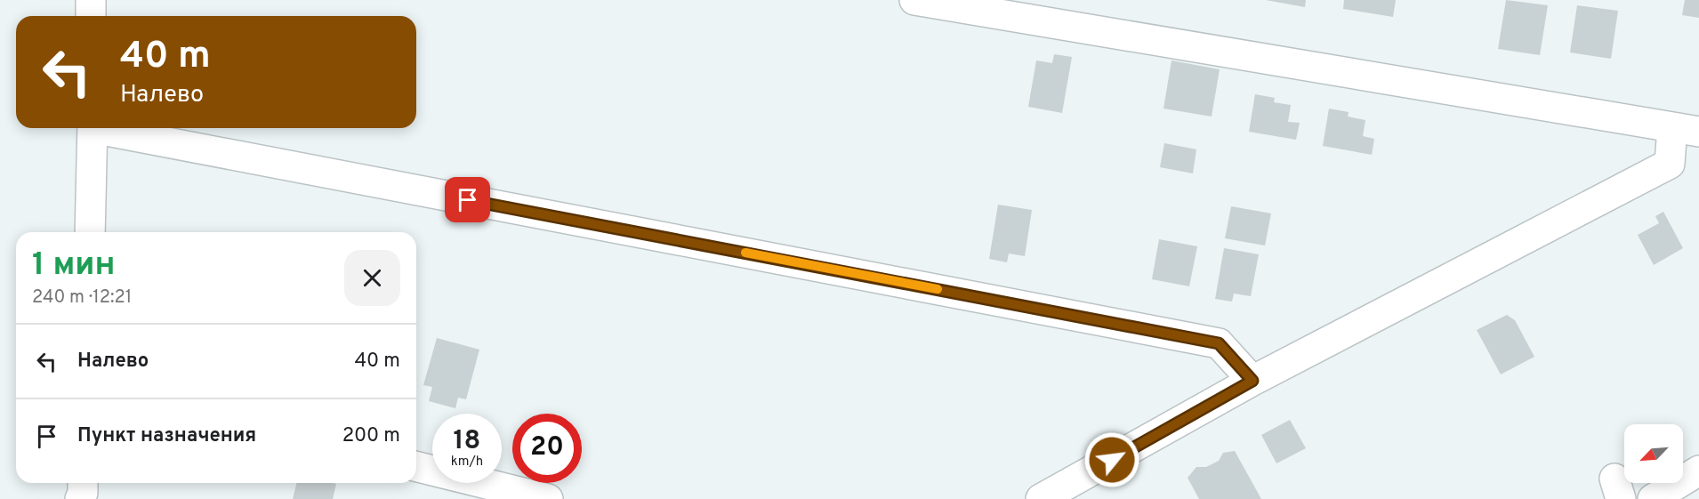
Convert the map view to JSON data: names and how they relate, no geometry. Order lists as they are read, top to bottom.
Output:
{
  "north": "bottom left",
  "page": {
    "turn": ["40 m", "Налево"],
    "heading": ["1 мин", "240 m · 12:21"],
    "list": [
      {
        "name": "Налево",
        "value": "40 m"
      },
      {
        "name": "Пункт назначения",
        "value": "200 m"
      }
    ],
    "speed": "18 km/h",
    "limit": "20"
  }
}
